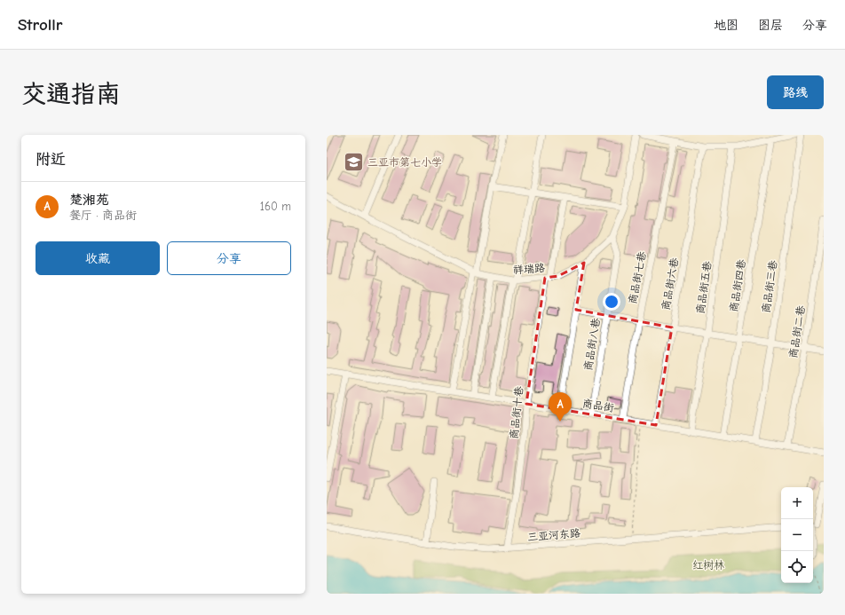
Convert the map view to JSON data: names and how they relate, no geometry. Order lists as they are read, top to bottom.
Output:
{
  "streets": {
    "street": [
      "祥瑞路",
      "商品街七巷",
      "商品街六巷",
      "商品街四巷",
      "商品街三巷",
      "商品街五巷",
      "商品街二巷",
      "商品街八巷",
      "商品街",
      "商品街十巷",
      "三亚河东路"
    ]
  },
  "crossings": [
    ["祥瑞路", "商品街八巷"],
    ["祥瑞路", "商品街十巷"],
    ["商品街七巷", "商品街"],
    ["商品街六巷", "商品街"],
    ["商品街四巷", "商品街"],
    ["商品街三巷", "商品街"],
    ["商品街五巷", "商品街"],
    ["商品街二巷", "商品街"],
    ["商品街八巷", "商品街"],
    ["商品街", "商品街十巷"],
    ["商品街十巷", "三亚河东路"]
  ],
  "parks": ["红树林"],
  "places": {
    "school or university": ["三亚市第七小学"]
  },
  "page": {
    "header": "Strollr",
    "nav": ["地图", "图层", "分享"],
    "buttons": [
      "路线",
      ["收藏", "分享"]
    ],
    "title": "交通指南",
    "heading": "附近",
    "list": [
      {
        "mark": "A",
        "name": "楚湘苑",
        "note": "餐厅 · 商品街",
        "value": "160 m"
      }
    ],
    "pins": "A",
    "map_buttons": ["+", "−"]
  }
}
